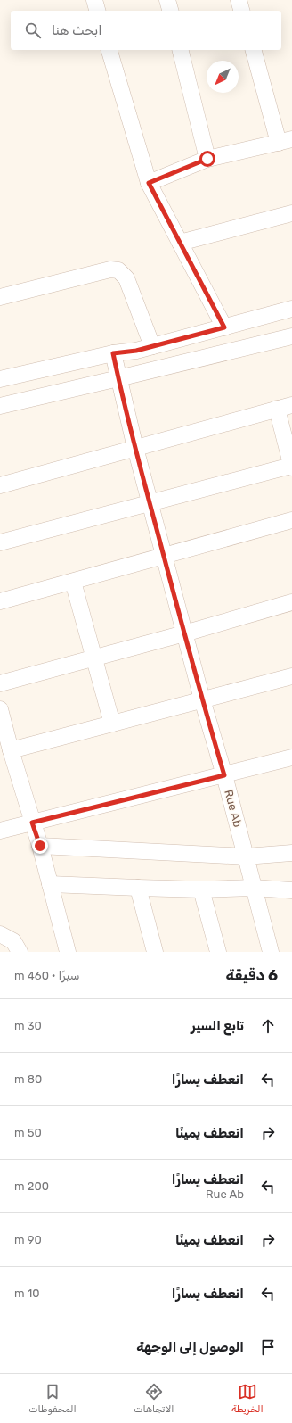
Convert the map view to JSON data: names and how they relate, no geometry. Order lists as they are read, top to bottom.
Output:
{
  "streets": {
    "street": ["Rue Ab"]
  },
  "north": "bottom left",
  "page": {
    "search": "ابحث هنا",
    "heading": ["6 دقيقة", "سيرًا · 460 m"],
    "list": [
      ["تابع السير", "30 m"],
      ["انعطف يسارًا", "80 m"],
      ["انعطف يمينًا", "50 m"],
      ["انعطف يسارًا", "Rue Ab", "200 m"],
      ["انعطف يمينًا", "90 m"],
      ["انعطف يسارًا", "10 m"],
      "الوصول إلى الوجهة"
    ],
    "nav": ["الخريطة", "الاتجاهات", "المحفوظات"]
  }
}
